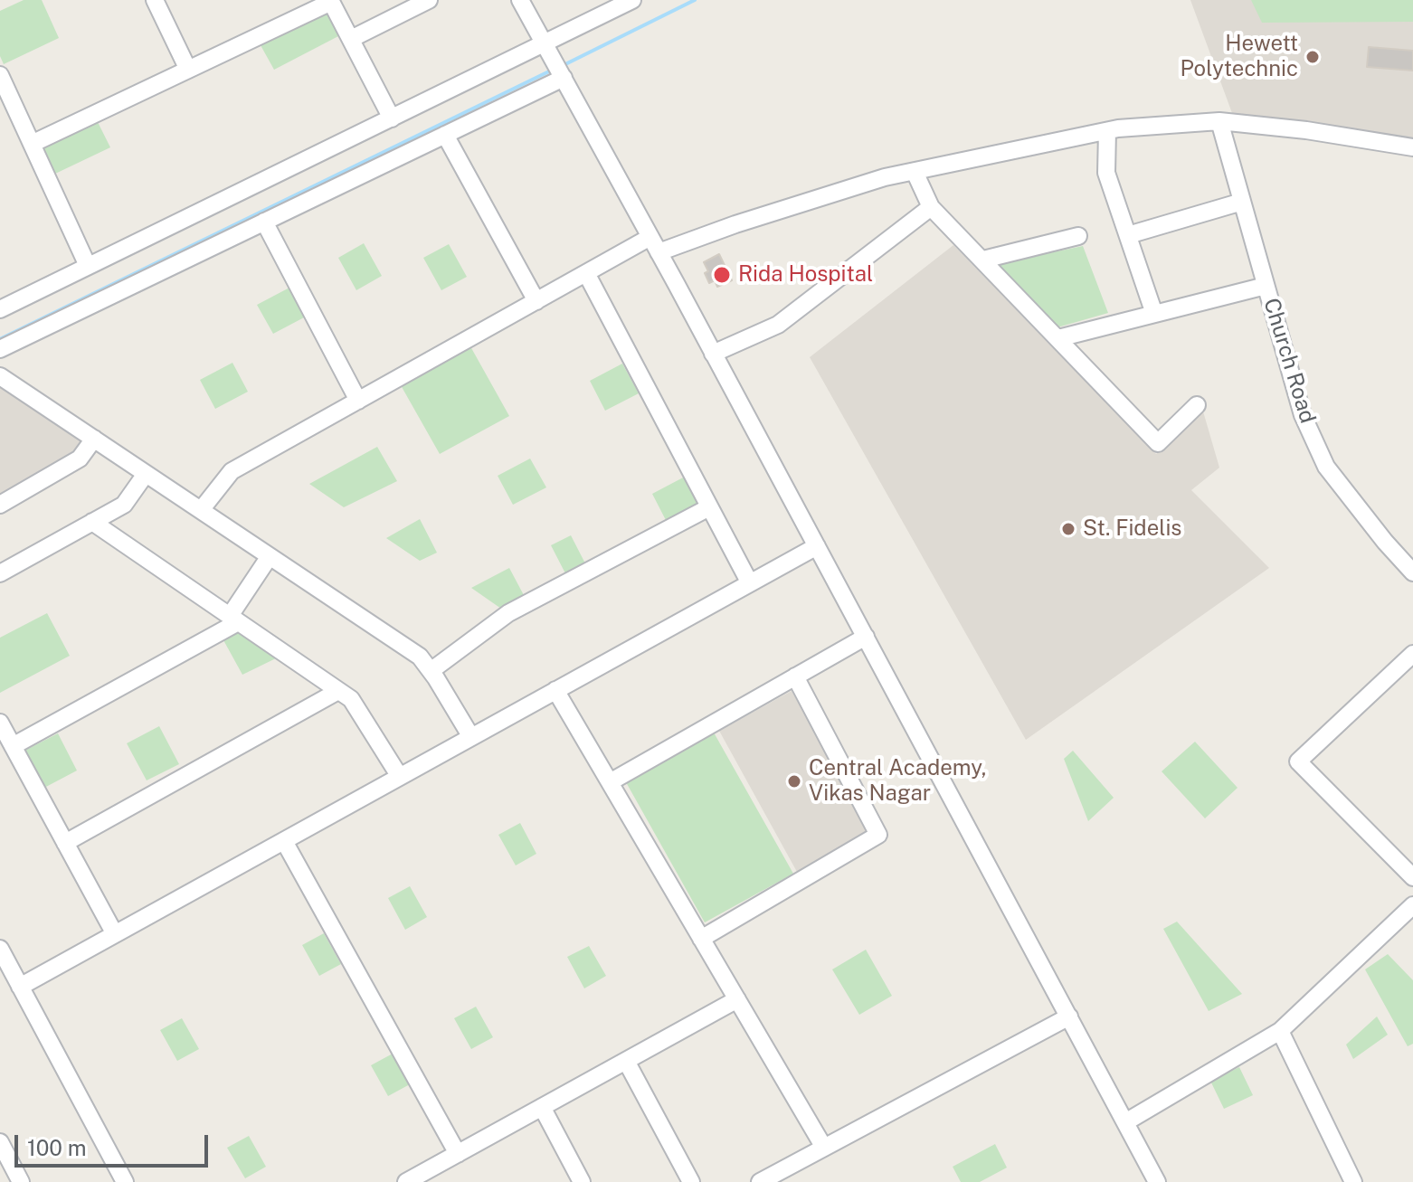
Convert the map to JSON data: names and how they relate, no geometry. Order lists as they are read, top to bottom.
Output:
{
  "streets": {
    "street": ["Church Road"]
  },
  "places": [
    "Hewett Polytechnic",
    "Rida Hospital",
    "St. Fidelis",
    "Central Academy, Vikas Nagar"
  ],
  "scale_bar": "100 m"
}
